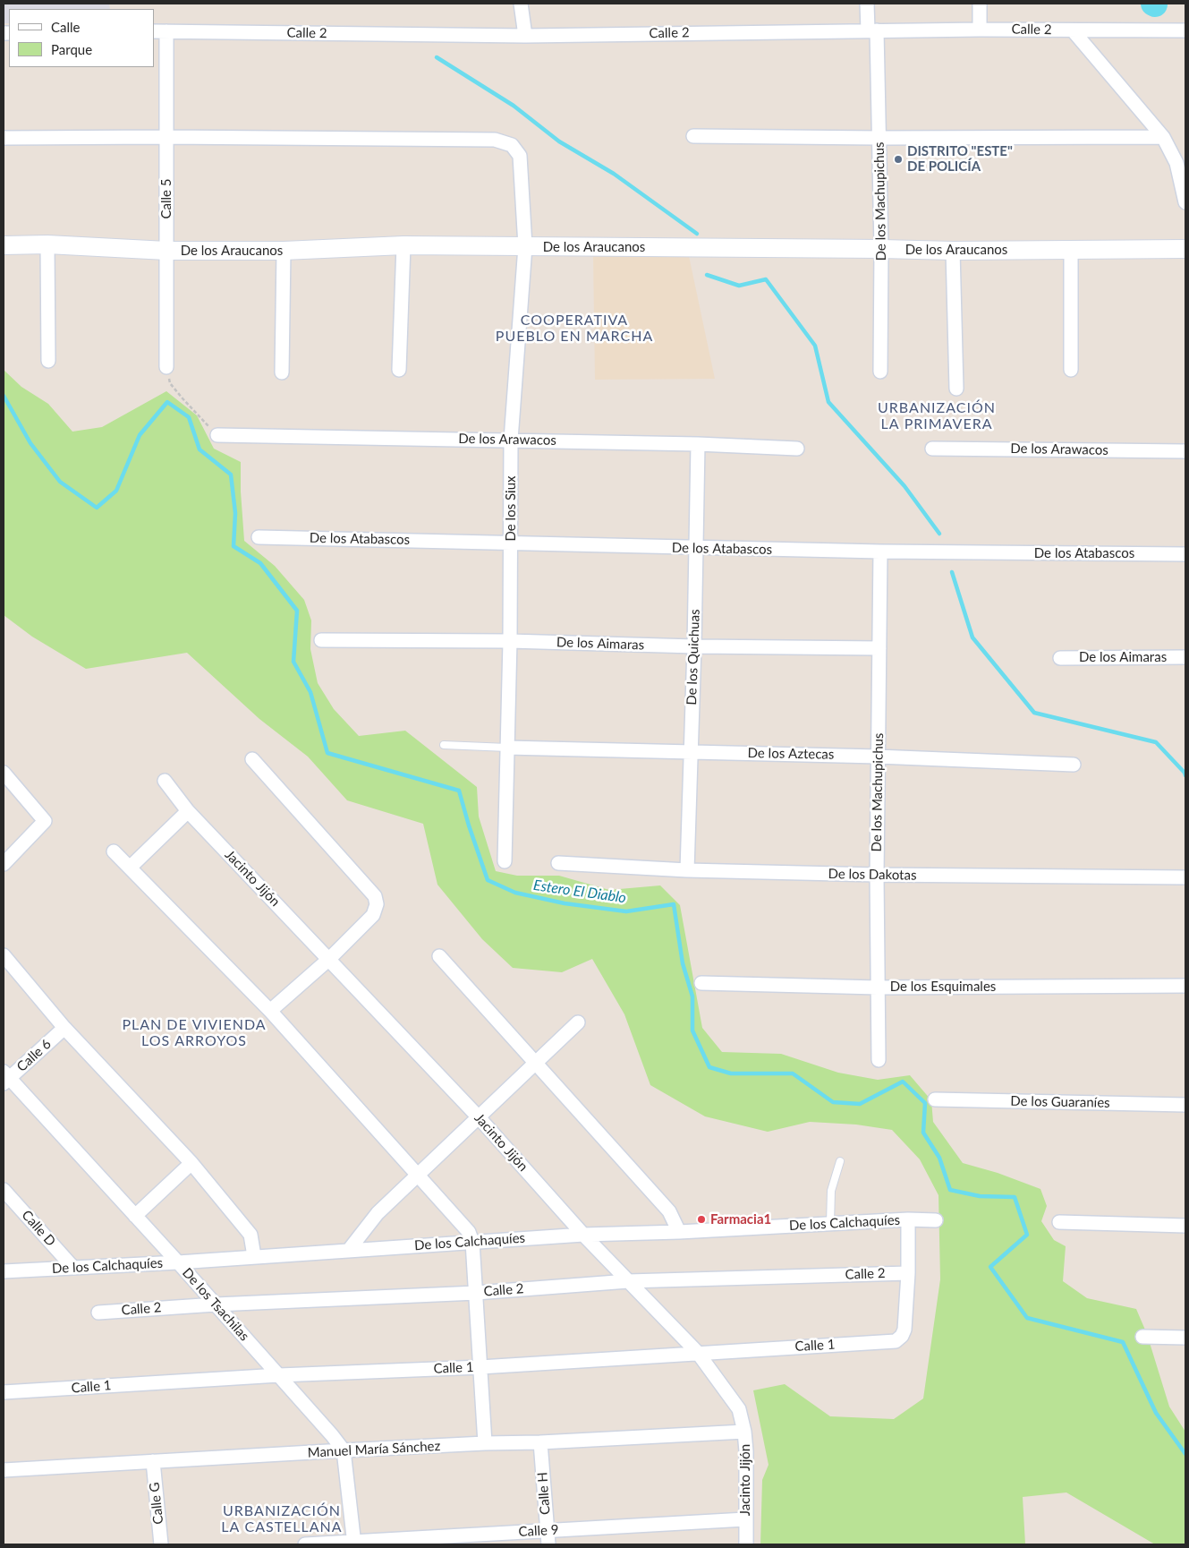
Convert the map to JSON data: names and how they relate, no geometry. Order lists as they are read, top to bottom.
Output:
{
  "streets": {
    "street": [
      "Calle 2",
      "Calle 5",
      "De los Machupichus",
      "De los Araucanos",
      "De los Arawacos",
      "De los Siux",
      "De los Atabascos",
      "De los Aimaras",
      "De los Quichuas",
      "De los Aztecas",
      "De los Dakotas",
      "Jacinto Jijón",
      "De los Esquimales",
      "Calle 6",
      "De los Guaraníes",
      "De los Calchaquíes",
      "Calle D",
      "De los Tsachilas",
      "Calle 1",
      "Manuel María Sánchez",
      "Calle H",
      "Calle G",
      "Calle 9"
    ]
  },
  "crossings": [
    ["Calle 2", "Calle 5"],
    ["Calle 2", "De los Machupichus"],
    ["Calle 2", "Jacinto Jijón"],
    ["Calle 2", "De los Tsachilas"],
    ["Calle 2", "Calle 1"],
    ["Calle 5", "De los Araucanos"],
    ["Calle 5", "De los Siux"],
    ["De los Machupichus", "De los Araucanos"],
    ["De los Machupichus", "De los Atabascos"],
    ["De los Machupichus", "De los Aimaras"],
    ["De los Machupichus", "De los Aztecas"],
    ["De los Machupichus", "De los Dakotas"],
    ["De los Machupichus", "De los Esquimales"],
    ["De los Araucanos", "De los Siux"],
    ["De los Arawacos", "De los Siux"],
    ["De los Arawacos", "De los Quichuas"],
    ["De los Siux", "De los Atabascos"],
    ["De los Siux", "De los Aimaras"],
    ["De los Siux", "De los Aztecas"],
    ["De los Atabascos", "De los Quichuas"],
    ["De los Aimaras", "De los Quichuas"],
    ["De los Quichuas", "De los Aztecas"],
    ["De los Quichuas", "De los Dakotas"],
    ["Jacinto Jijón", "De los Calchaquíes"],
    ["Jacinto Jijón", "Calle 1"],
    ["Jacinto Jijón", "Manuel María Sánchez"],
    ["Jacinto Jijón", "Calle 9"],
    ["Calle 6", "De los Tsachilas"],
    ["De los Calchaquíes", "Calle D"],
    ["De los Calchaquíes", "De los Tsachilas"],
    ["De los Tsachilas", "Calle 1"],
    ["De los Tsachilas", "Manuel María Sánchez"],
    ["Manuel María Sánchez", "Calle H"],
    ["Manuel María Sánchez", "Calle G"],
    ["Calle H", "Calle 9"]
  ],
  "districts": [
    "COOPERATIVA PUEBLO EN MARCHA",
    "URBANIZACIÓN LA PRIMAVERA",
    "PLAN DE VIVIENDA LOS ARROYOS",
    "URBANIZACIÓN LA CASTELLANA"
  ],
  "water": ["Estero El Diablo"],
  "places": ["DISTRITO \"ESTE\" DE POLICÍA", "Farmacia1"],
  "legend": ["Calle", "Parque"]
}
